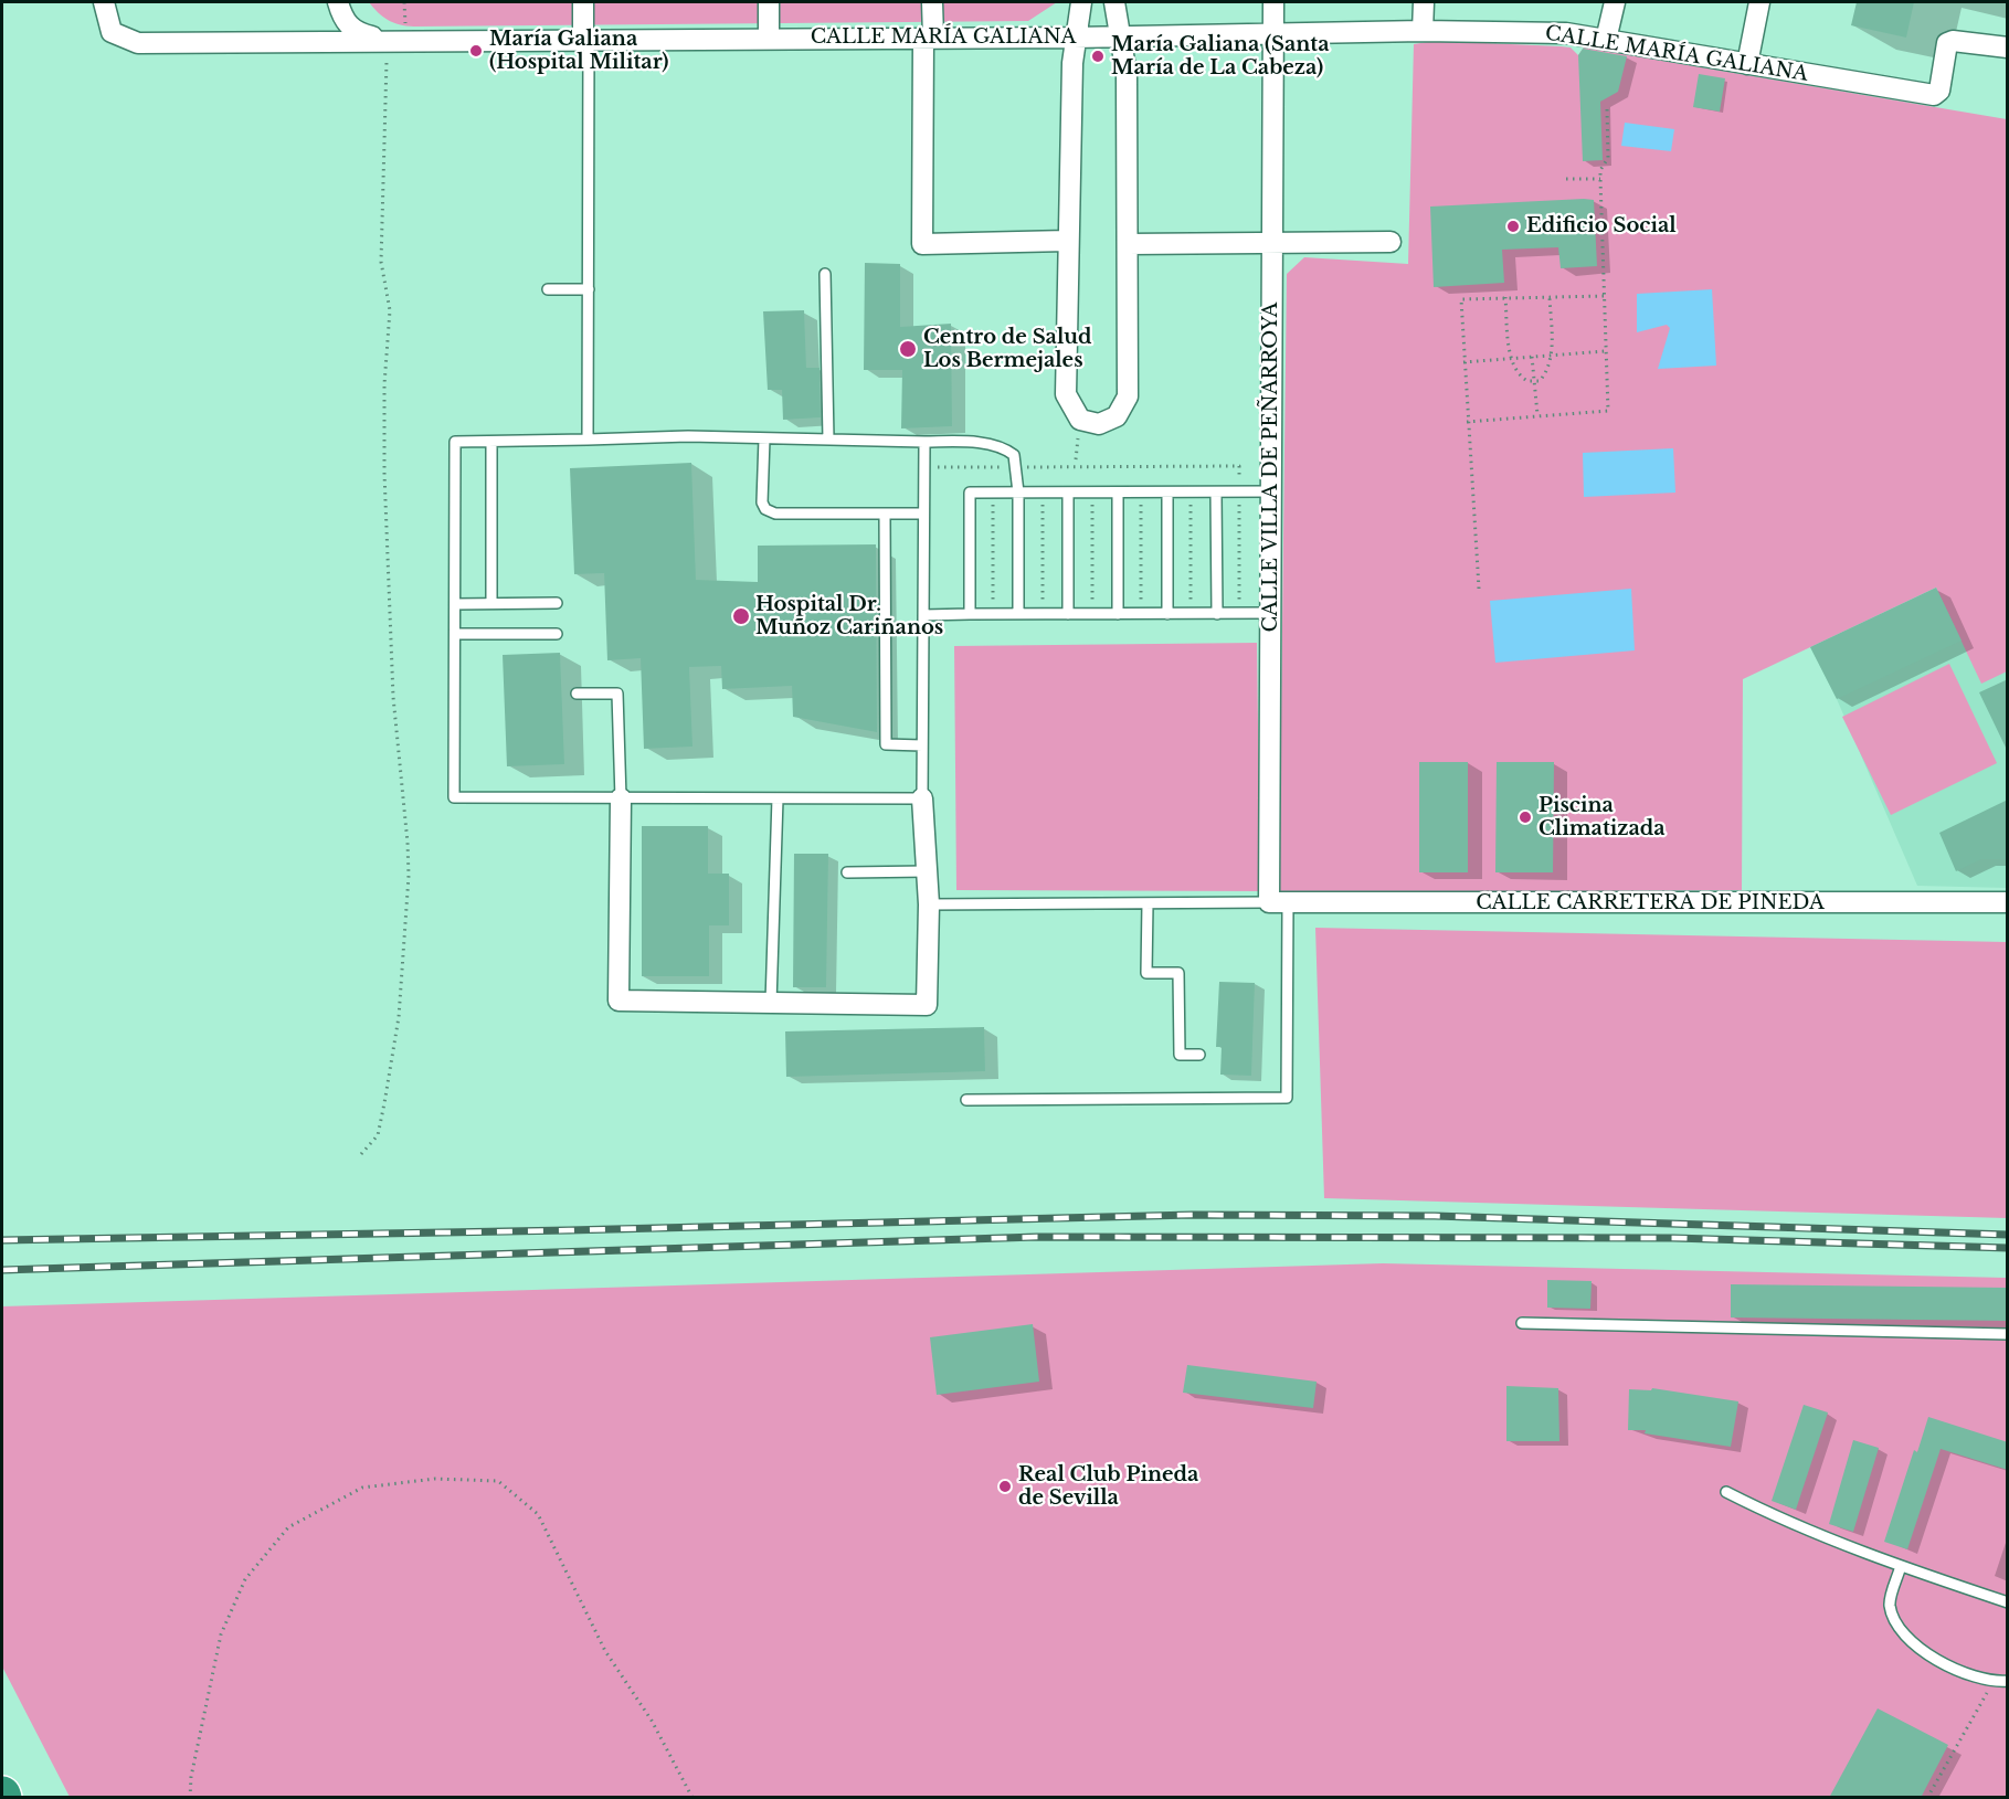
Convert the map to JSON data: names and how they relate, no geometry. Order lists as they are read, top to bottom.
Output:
{
  "streets": {
    "street": ["CALLE MARÍA GALIANA", "CALLE VILLA DE PEÑARROYA", "CALLE CARRETERA DE PINEDA"]
  },
  "crossings": [
    ["CALLE MARÍA GALIANA", "CALLE VILLA DE PEÑARROYA"],
    ["CALLE VILLA DE PEÑARROYA", "CALLE CARRETERA DE PINEDA"]
  ],
  "places": [
    "María Galiana (Hospital Militar)",
    "María Galiana (Santa María de La Cabeza)",
    "Edificio Social",
    "Centro de Salud Los Bermejales",
    "Hospital Dr. Muñoz Cariñanos",
    "Piscina Climatizada",
    "Real Club Pineda de Sevilla"
  ]
}
